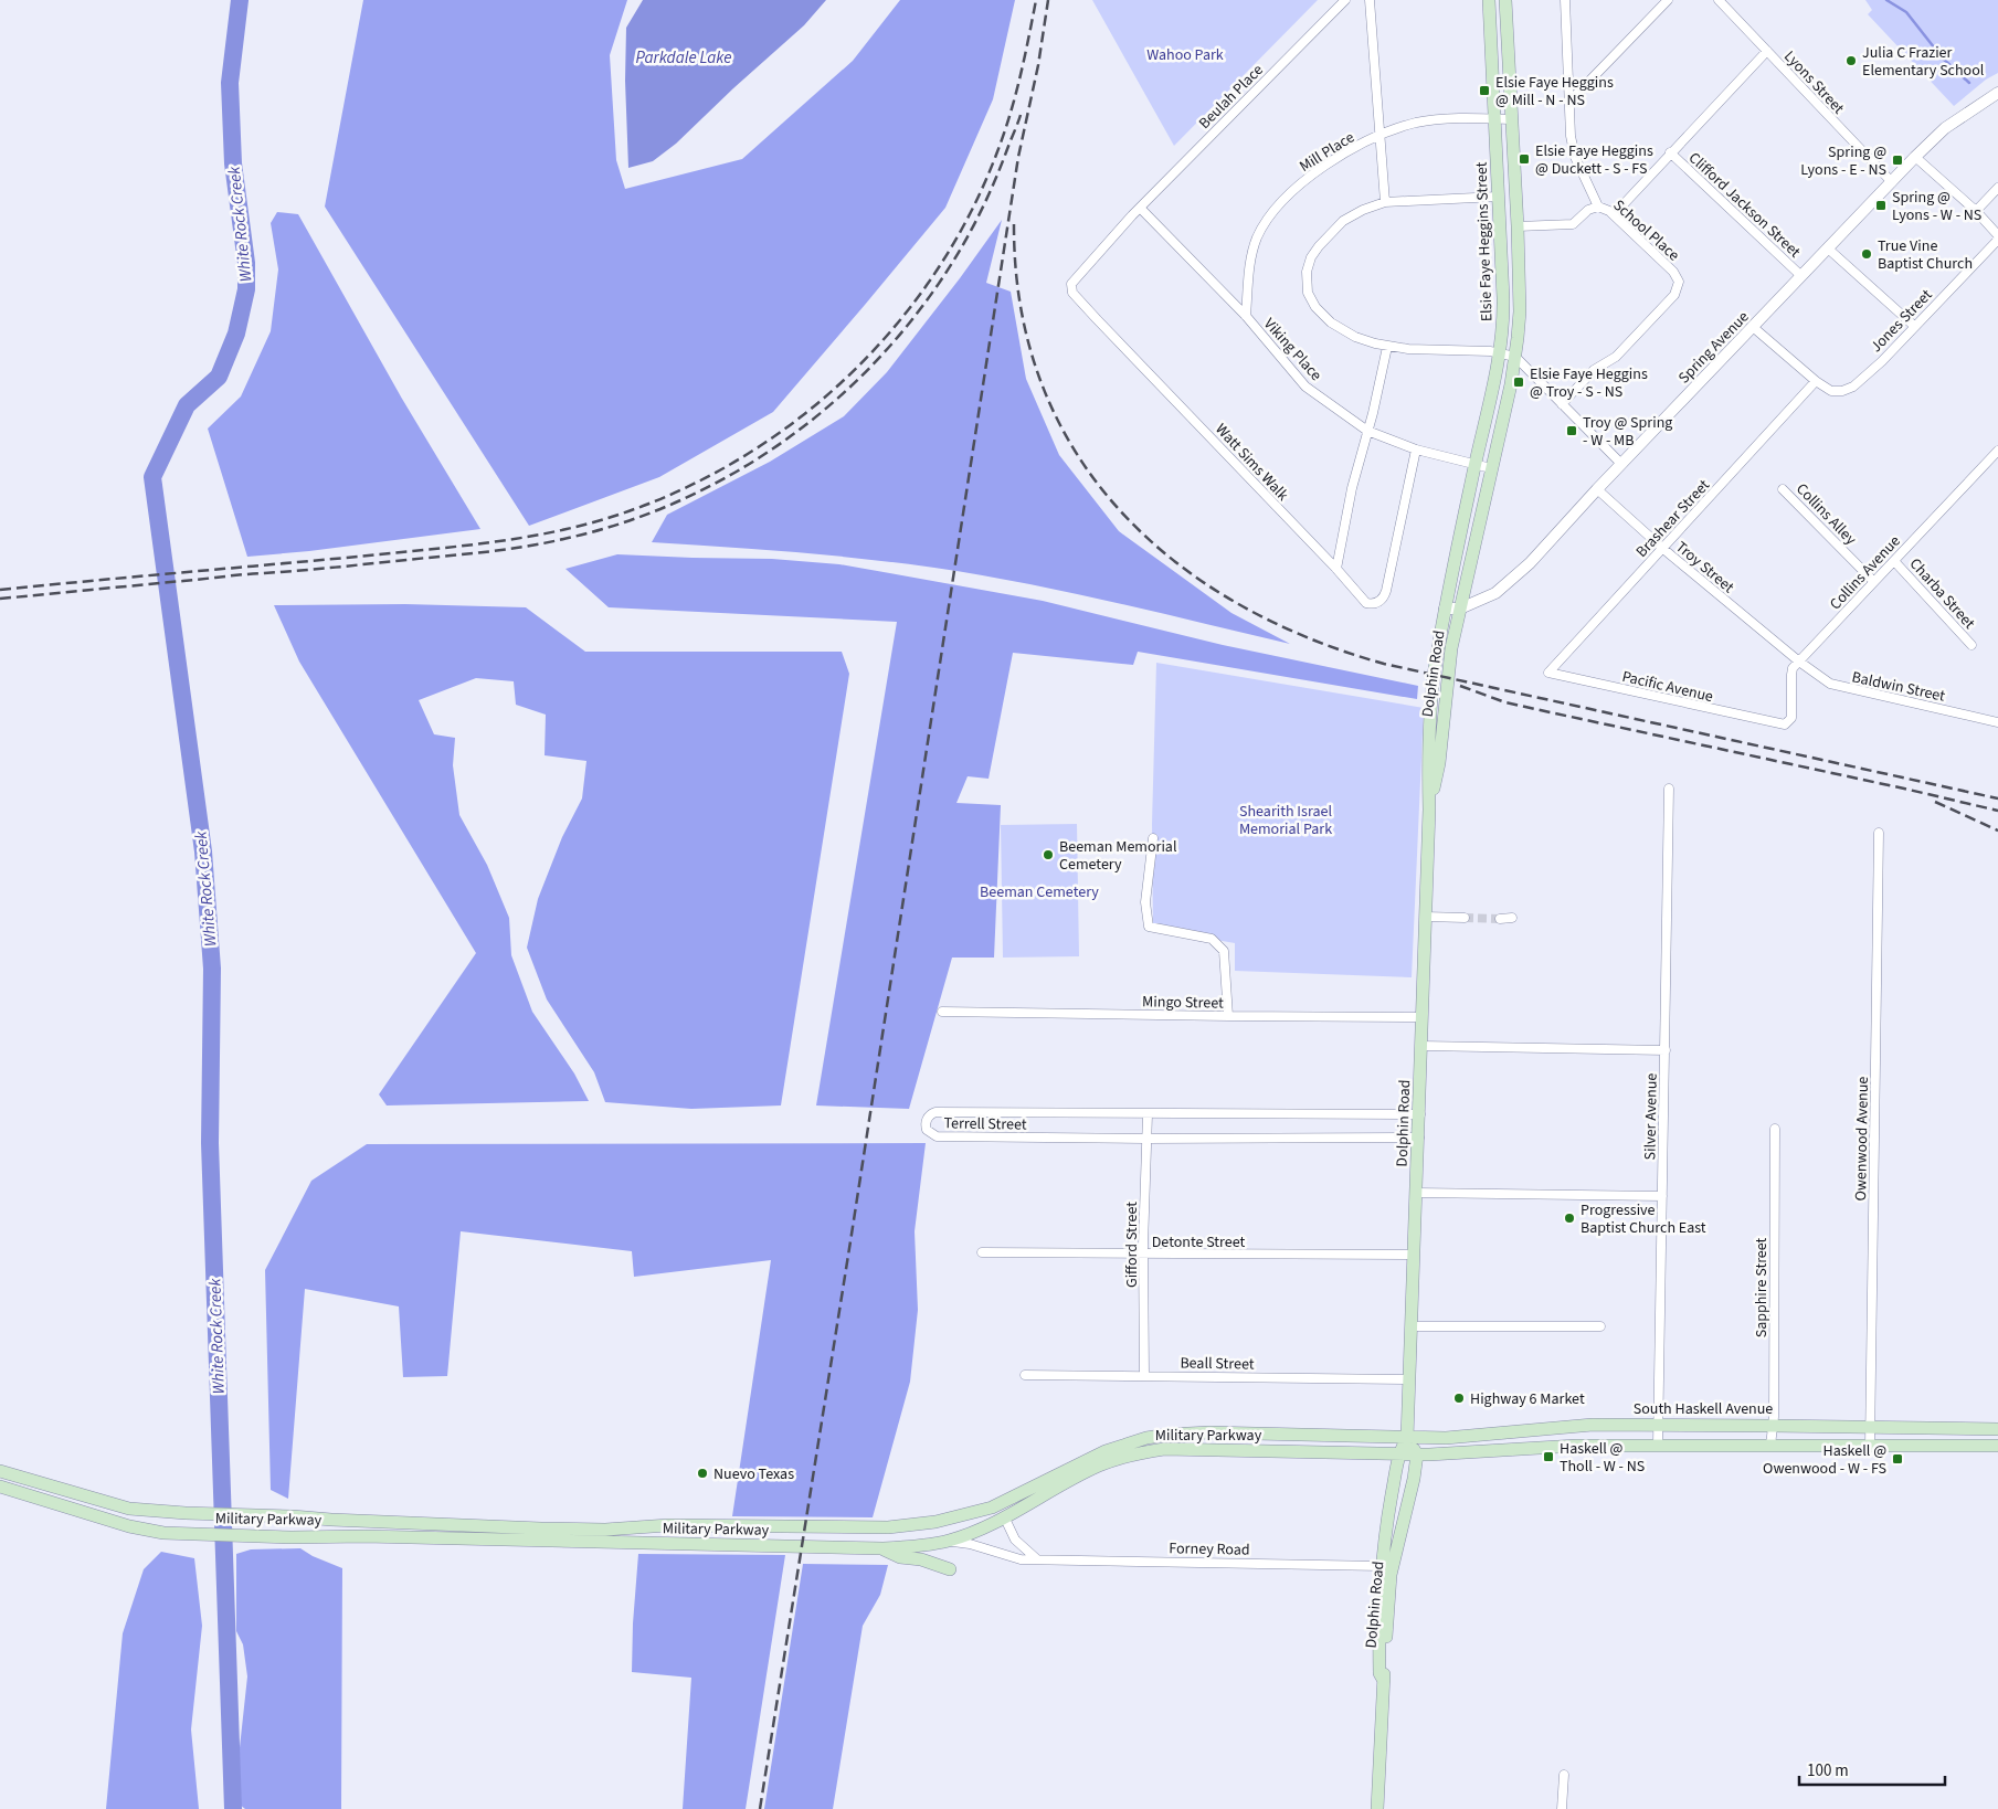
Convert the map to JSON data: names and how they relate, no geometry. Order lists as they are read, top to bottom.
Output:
{
  "streets": {
    "main road": [
      "Elsie Faye Heggins Street",
      "Dolphin Road",
      "South Haskell Avenue",
      "Military Parkway"
    ],
    "street": [
      "Lyons Street",
      "Beulah Place",
      "Mill Place",
      "Clifford Jackson Street",
      "School Place",
      "Jones Street",
      "Spring Avenue",
      "Viking Place",
      "Watt Sims Walk",
      "Collins Alley",
      "Brashear Street",
      "Troy Street",
      "Collins Avenue",
      "Charba Street",
      "Pacific Avenue",
      "Baldwin Street",
      "Mingo Street",
      "Silver Avenue",
      "Terrell Street",
      "Owenwood Avenue",
      "Detonte Street",
      "Gifford Street",
      "Sapphire Street",
      "Beall Street",
      "Forney Road"
    ]
  },
  "crossings": [
    ["Lyons Street", "Spring Avenue"],
    ["Beulah Place", "Viking Place"],
    ["Beulah Place", "Watt Sims Walk"],
    ["Mill Place", "Elsie Faye Heggins Street"],
    ["Mill Place", "Viking Place"],
    ["Clifford Jackson Street", "Spring Avenue"],
    ["Elsie Faye Heggins Street", "Spring Avenue"],
    ["Elsie Faye Heggins Street", "Viking Place"],
    ["Elsie Faye Heggins Street", "Dolphin Road"],
    ["Jones Street", "Brashear Street"],
    ["Spring Avenue", "Troy Street"],
    ["Spring Avenue", "Dolphin Road"],
    ["Viking Place", "Watt Sims Walk"],
    ["Collins Alley", "Collins Avenue"],
    ["Brashear Street", "Troy Street"],
    ["Brashear Street", "Pacific Avenue"],
    ["Troy Street", "Collins Avenue"],
    ["Troy Street", "Baldwin Street"],
    ["Collins Avenue", "Charba Street"],
    ["Collins Avenue", "Pacific Avenue"],
    ["Collins Avenue", "Baldwin Street"],
    ["Dolphin Road", "Mingo Street"],
    ["Dolphin Road", "Terrell Street"],
    ["Dolphin Road", "Detonte Street"],
    ["Dolphin Road", "Beall Street"],
    ["Dolphin Road", "South Haskell Avenue"],
    ["Dolphin Road", "Military Parkway"],
    ["Dolphin Road", "Forney Road"],
    ["Silver Avenue", "South Haskell Avenue"],
    ["Terrell Street", "Gifford Street"],
    ["Owenwood Avenue", "South Haskell Avenue"],
    ["Detonte Street", "Gifford Street"],
    ["Gifford Street", "Beall Street"],
    ["Sapphire Street", "South Haskell Avenue"],
    ["South Haskell Avenue", "Military Parkway"],
    ["Military Parkway", "Forney Road"]
  ],
  "water": ["Parkdale Lake", "White Rock Creek"],
  "parks": ["Wahoo Park", "Shearith Israel Memorial Park", "Beeman Cemetery"],
  "places": {
    "other": [
      "Julia C Frazier Elementary School",
      "True Vine Baptist Church",
      "Beeman Memorial Cemetery",
      "Progressive Baptist Church East",
      "Highway 6 Market",
      "Nuevo Texas"
    ],
    "transit": [
      "Elsie Faye Heggins @ Mill - N - NS",
      "Elsie Faye Heggins @ Duckett - S - FS",
      "Spring @ Lyons - E - NS",
      "Spring @ Lyons - W - NS",
      "Elsie Faye Heggins @ Troy - S - NS",
      "Troy @ Spring - W - MB",
      "Haskell @ Tholl - W - NS",
      "Haskell @ Owenwood - W - FS"
    ]
  },
  "scale_bar": "100 m"
}
